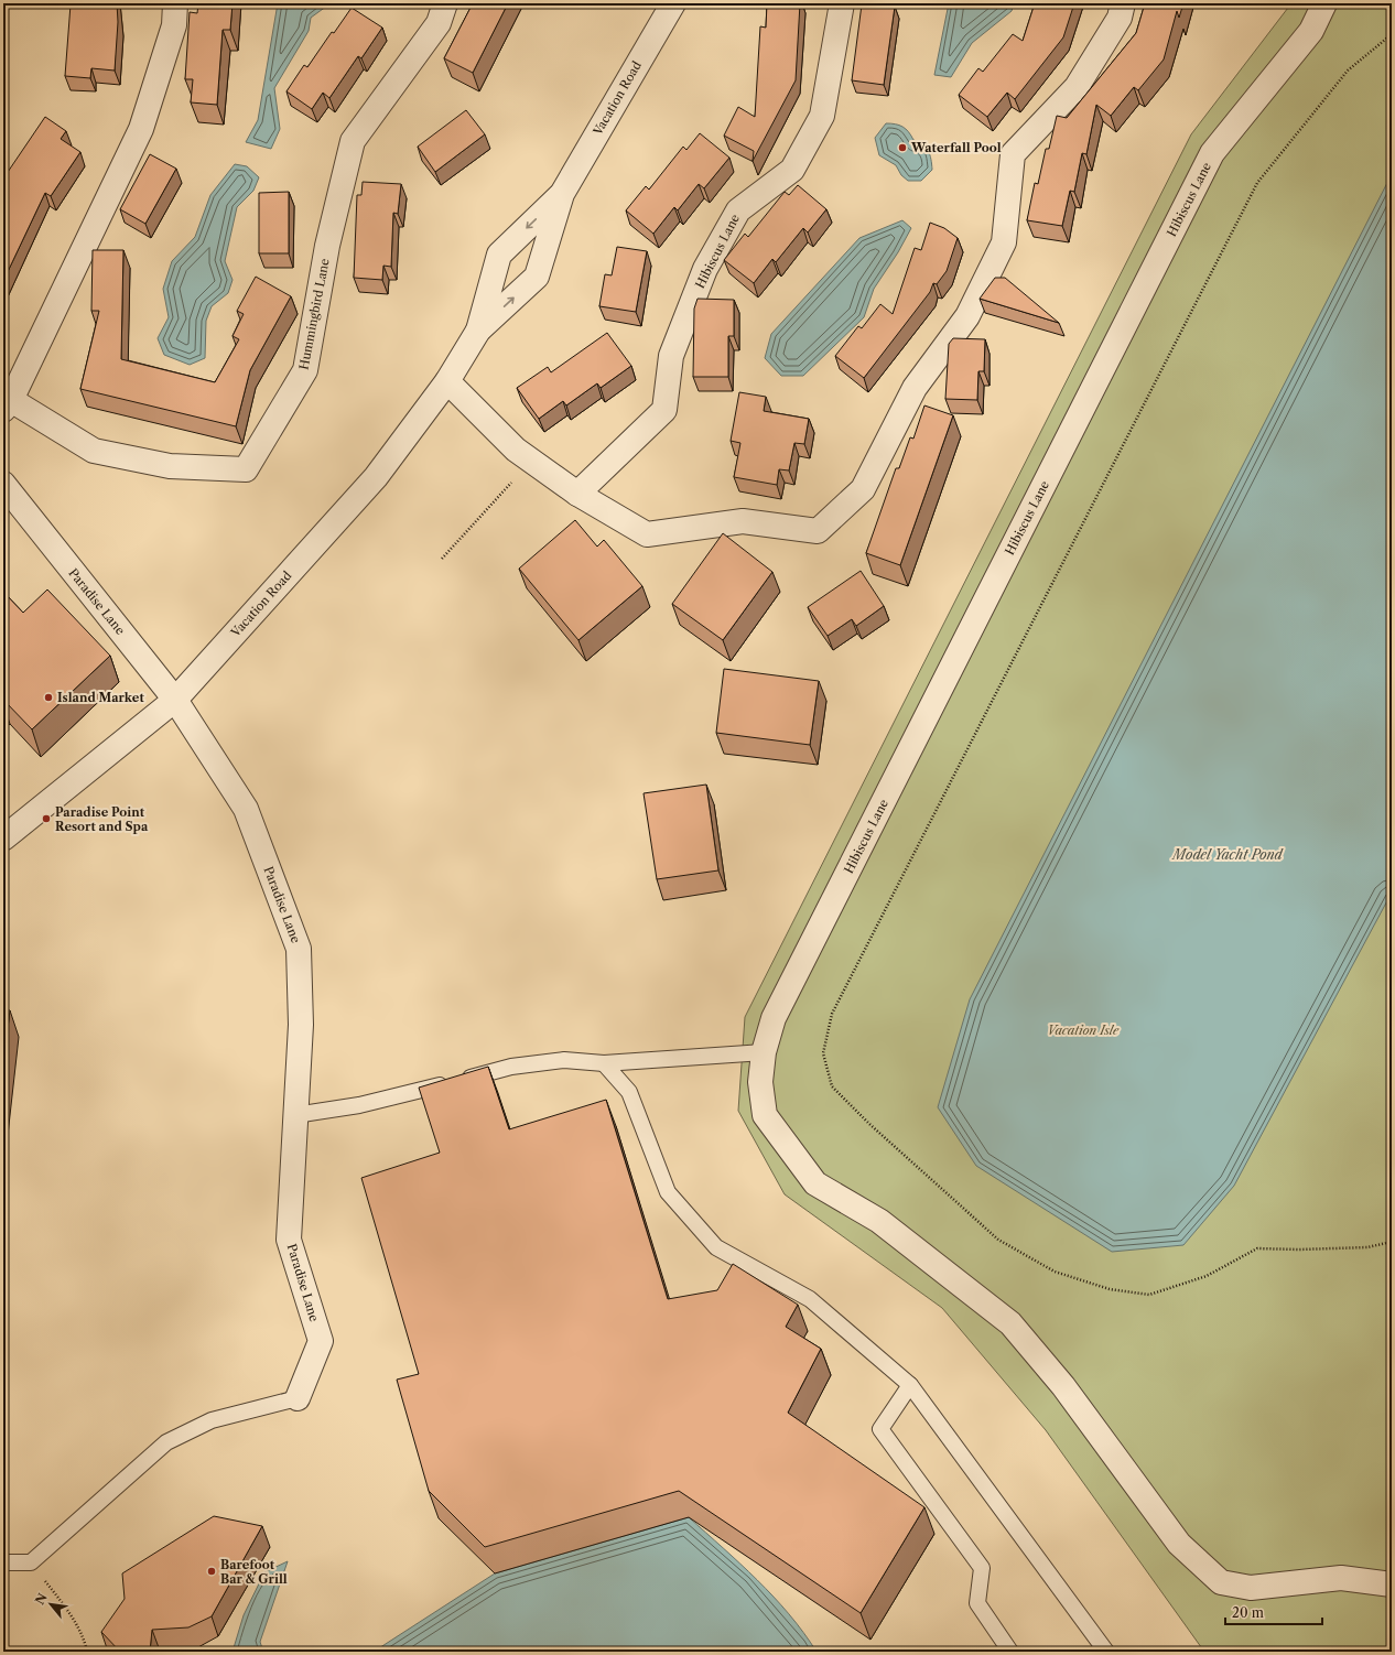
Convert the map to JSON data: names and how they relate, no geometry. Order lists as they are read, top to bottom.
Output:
{
  "streets": {
    "street": [
      "Vacation Road",
      "Hibiscus Lane",
      "Hummingbird Lane",
      "Paradise Lane"
    ]
  },
  "crossings": [
    ["Vacation Road", "Paradise Lane"]
  ],
  "water": ["Model Yacht Pond"],
  "parks": ["Vacation Isle"],
  "places": [
    "Waterfall Pool",
    "Island Market",
    "Paradise Point Resort and Spa",
    "Barefoot Bar & Grill"
  ],
  "scale_bar": "20 m",
  "north": "top left"
}
